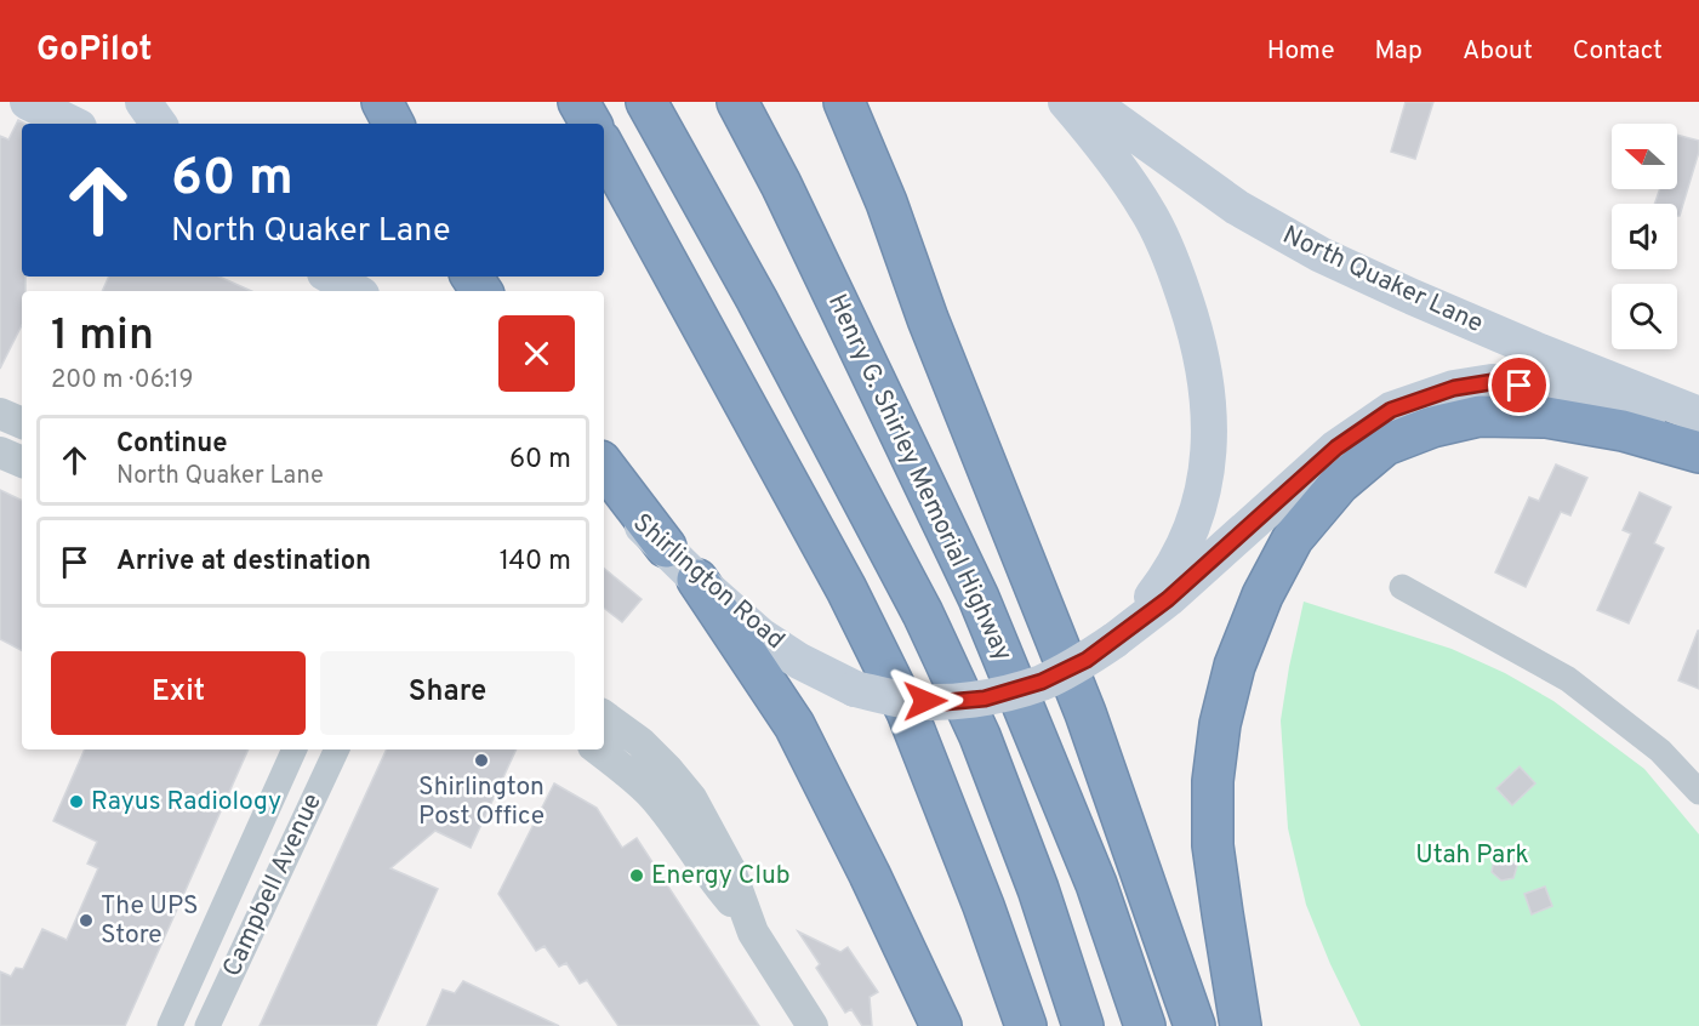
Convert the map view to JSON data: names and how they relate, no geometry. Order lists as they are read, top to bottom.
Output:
{
  "streets": {
    "highway": ["Henry G. Shirley Memorial Highway"],
    "main road": ["North Quaker Lane", "Shirlington Road"],
    "street": ["Campbell Avenue"]
  },
  "parks": ["Utah Park"],
  "places": [
    "Shirlington Post Office",
    "Rayus Radiology",
    "Energy Club",
    "The UPS Store"
  ],
  "north": "left",
  "page": {
    "header": "GoPilot",
    "nav": [
      "Home",
      "Map",
      "About",
      "Contact"
    ],
    "turn": ["60 m", "North Quaker Lane"],
    "heading": ["1 min", "200 m · 06:19"],
    "list": [
      {
        "name": "Continue",
        "note": "North Quaker Lane",
        "value": "60 m"
      },
      {
        "name": "Arrive at destination",
        "value": "140 m"
      }
    ],
    "buttons": ["Exit", "Share"]
  }
}
